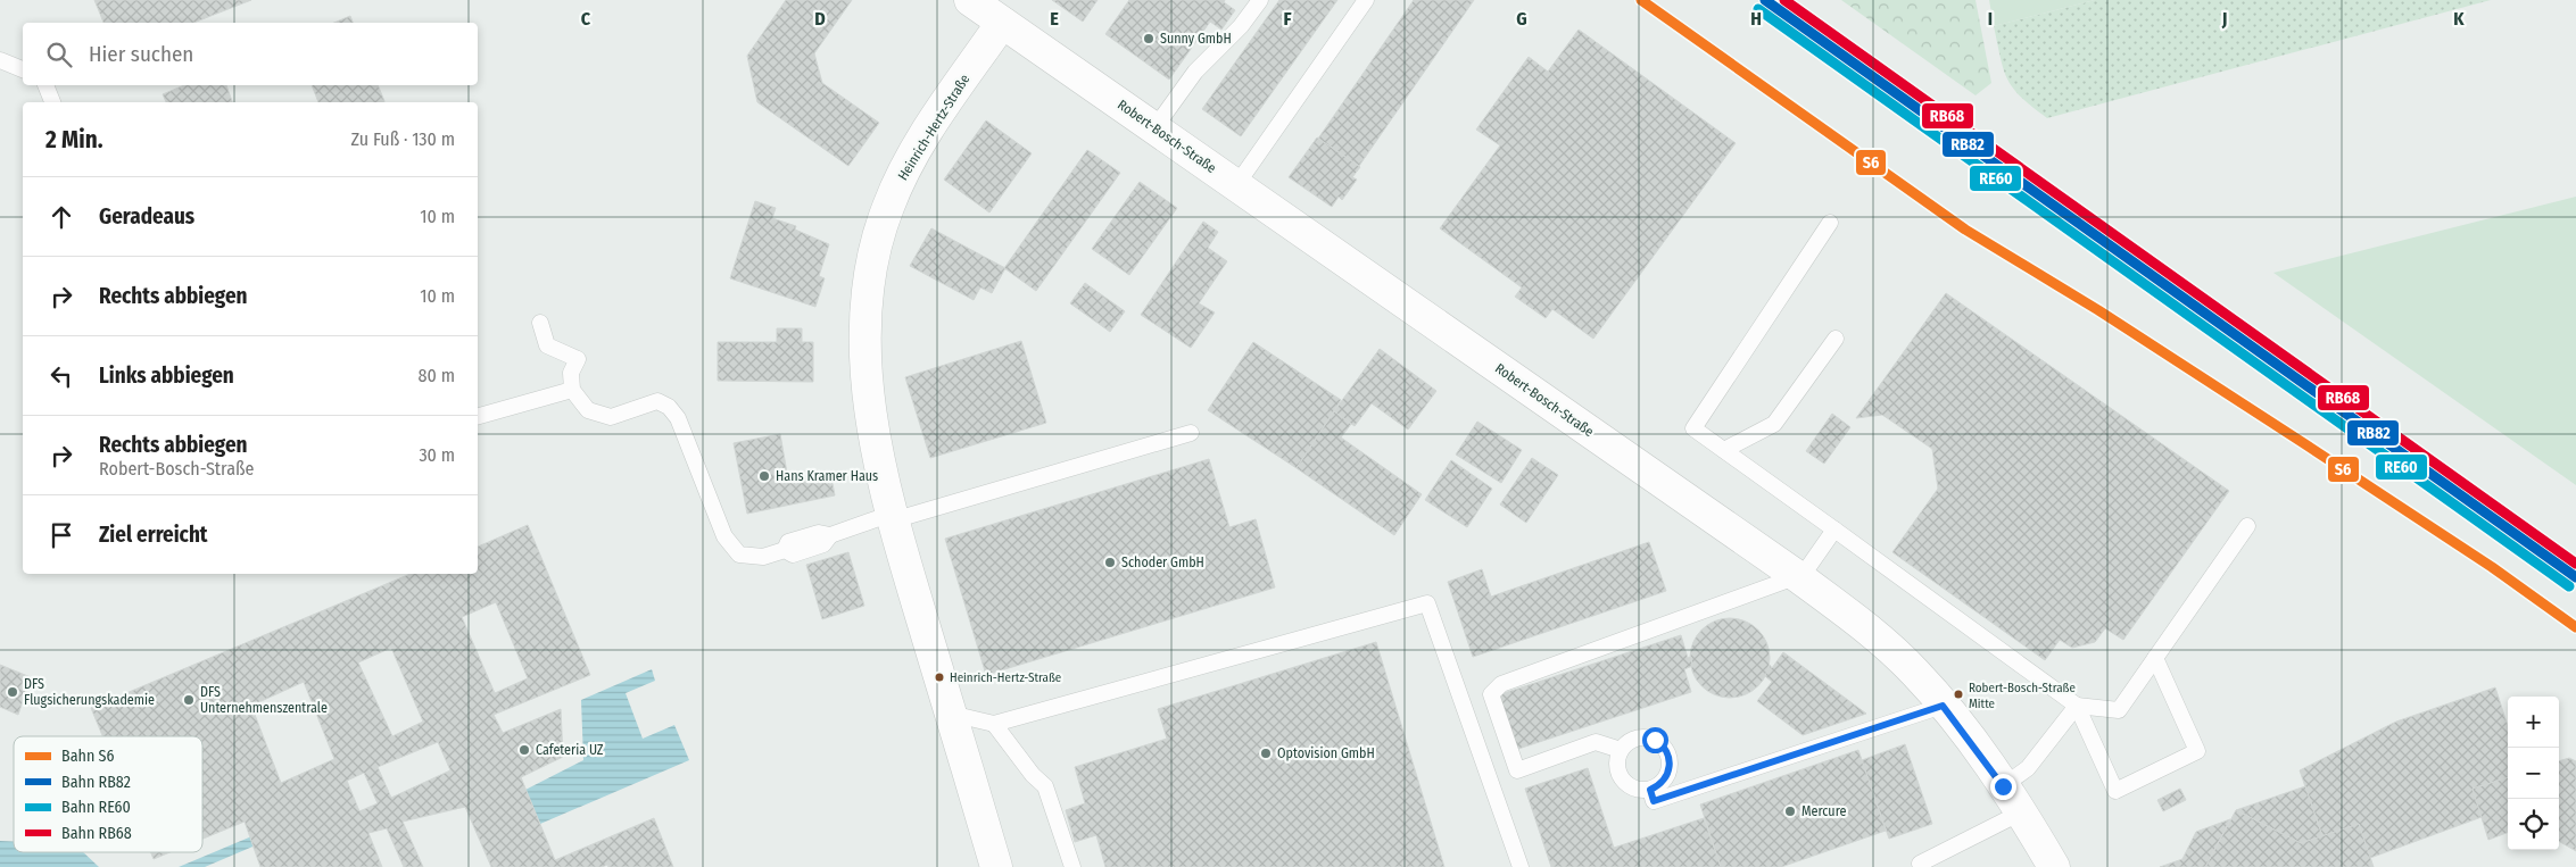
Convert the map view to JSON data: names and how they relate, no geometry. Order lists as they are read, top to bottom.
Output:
{
  "streets": {
    "street": ["Heinrich-Hertz-Straße", "Robert-Bosch-Straße"]
  },
  "crossings": [
    ["Heinrich-Hertz-Straße", "Robert-Bosch-Straße"]
  ],
  "places": [
    "Sunny GmbH",
    "Hans Kramer Haus",
    "Schoder GmbH",
    "Heinrich-Hertz-Straße",
    "DFS Flugsicherungskademie",
    "Robert-Bosch-Straße Mitte",
    "DFS Unternehmenszentrale",
    "Cafeteria UZ",
    "Optovision GmbH",
    "Mercure"
  ],
  "lines": [
    "rail line S6",
    "rail line RB82",
    "rail line RB68",
    "rail line RE60"
  ],
  "legend": [
    "Bahn S6",
    "Bahn RB82",
    "Bahn RE60",
    "Bahn RB68"
  ],
  "page": {
    "search": "Hier suchen",
    "heading": ["2 Min.", "Zu Fuß · 130 m"],
    "list": [
      ["Geradeaus", "10 m"],
      ["Rechts abbiegen", "10 m"],
      ["Links abbiegen", "80 m"],
      ["Rechts abbiegen", "Robert-Bosch-Straße", "30 m"],
      "Ziel erreicht"
    ],
    "map_buttons": ["+", "−"]
  },
  "grid": {
    "columns": [
      "C",
      "D",
      "E",
      "F",
      "G",
      "H",
      "I",
      "J",
      "K"
    ]
  }
}
